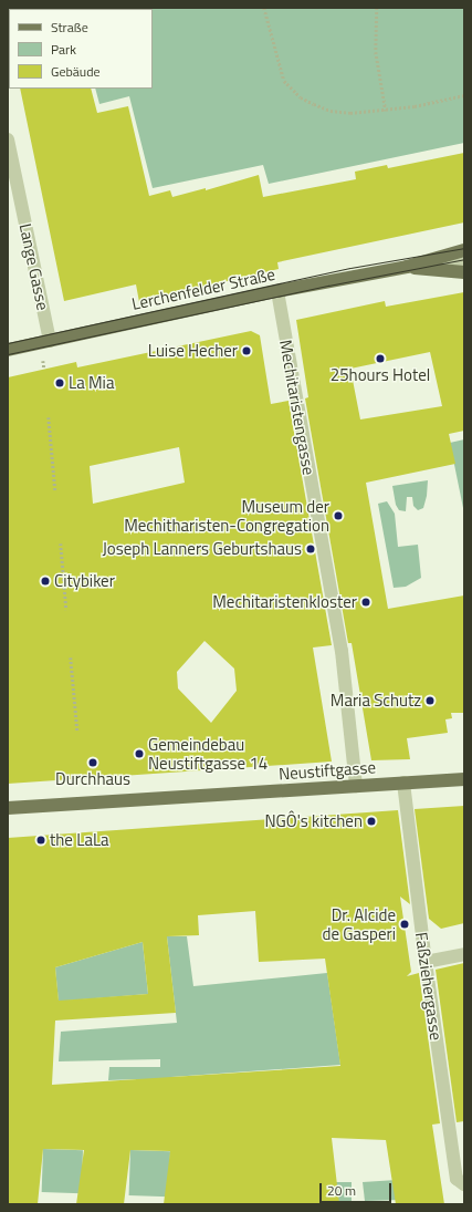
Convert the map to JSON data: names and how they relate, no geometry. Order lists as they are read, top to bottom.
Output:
{
  "streets": {
    "main road": ["Lerchenfelder Straße", "Neustiftgasse"],
    "street": ["Lange Gasse", "Mechitaristengasse", "Faßziehergasse"]
  },
  "crossings": [
    ["Lange Gasse", "Lerchenfelder Straße"],
    ["Lerchenfelder Straße", "Mechitaristengasse"],
    ["Mechitaristengasse", "Neustiftgasse"],
    ["Neustiftgasse", "Faßziehergasse"]
  ],
  "places": [
    "Luise Hecher",
    "25hours Hotel",
    "La Mia",
    "Museum der Mechitharisten-Congregation",
    "Joseph Lanners Geburtshaus",
    "Citybiker",
    "Mechitaristenkloster",
    "Maria Schutz",
    "Gemeindebau Neustiftgasse 14",
    "Durchhaus",
    "NGÔ's kitchen",
    "the LaLa",
    "Dr. Alcide de Gasperi"
  ],
  "legend": ["Straße", "Park", "Gebäude"],
  "scale_bar": "20 m"
}
